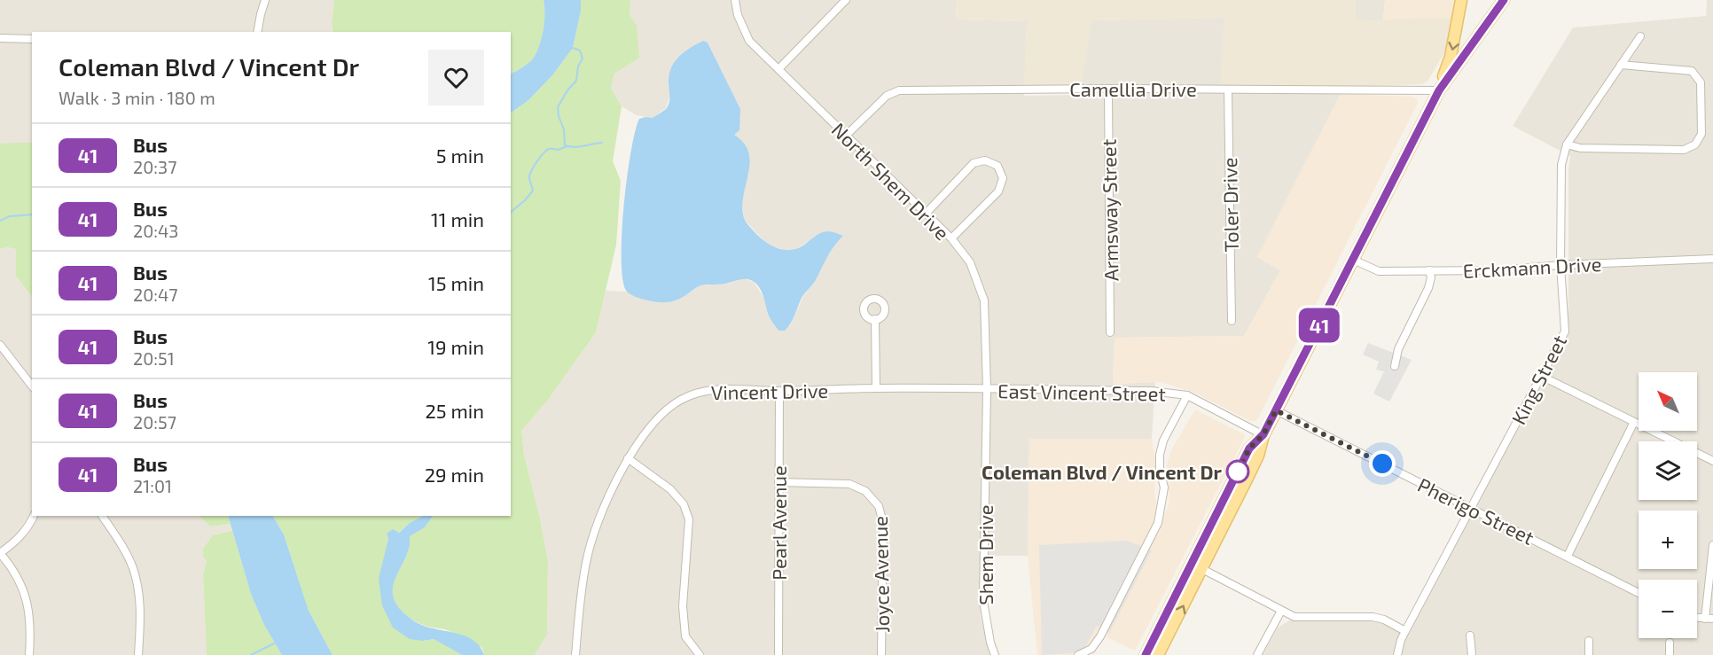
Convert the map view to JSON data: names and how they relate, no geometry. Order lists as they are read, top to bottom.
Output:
{
  "streets": {
    "street": [
      "Camellia Drive",
      "North Shem Drive",
      "Toler Drive",
      "Armsway Street",
      "Erckmann Drive",
      "King Street",
      "Vincent Drive",
      "East Vincent Street",
      "Pherigo Street",
      "Pearl Avenue",
      "Shem Drive",
      "Joyce Avenue"
    ]
  },
  "crossings": [
    ["Camellia Drive", "North Shem Drive"],
    ["Camellia Drive", "Toler Drive"],
    ["Camellia Drive", "Armsway Street"],
    ["North Shem Drive", "Vincent Drive"],
    ["North Shem Drive", "East Vincent Street"],
    ["North Shem Drive", "Shem Drive"],
    ["Erckmann Drive", "King Street"],
    ["King Street", "Pherigo Street"],
    ["Vincent Drive", "East Vincent Street"],
    ["Vincent Drive", "Pearl Avenue"],
    ["Vincent Drive", "Shem Drive"],
    ["East Vincent Street", "Shem Drive"],
    ["Pearl Avenue", "Joyce Avenue"]
  ],
  "places": ["Coleman Blvd / Vincent Dr"],
  "lines": ["bus line 41"],
  "north": "top left",
  "page": {
    "on_map": "41",
    "heading": ["Coleman Blvd / Vincent Dr", "Walk · 3 min · 180 m"],
    "list": [
      {
        "mark": "41",
        "name": "Bus",
        "note": "20:37",
        "value": "5 min"
      },
      {
        "mark": "41",
        "name": "Bus",
        "note": "20:43",
        "value": "11 min"
      },
      {
        "mark": "41",
        "name": "Bus",
        "note": "20:47",
        "value": "15 min"
      },
      {
        "mark": "41",
        "name": "Bus",
        "note": "20:51",
        "value": "19 min"
      },
      {
        "mark": "41",
        "name": "Bus",
        "note": "20:57",
        "value": "25 min"
      },
      {
        "mark": "41",
        "name": "Bus",
        "note": "21:01",
        "value": "29 min"
      }
    ],
    "map_buttons": ["+", "−"]
  }
}
